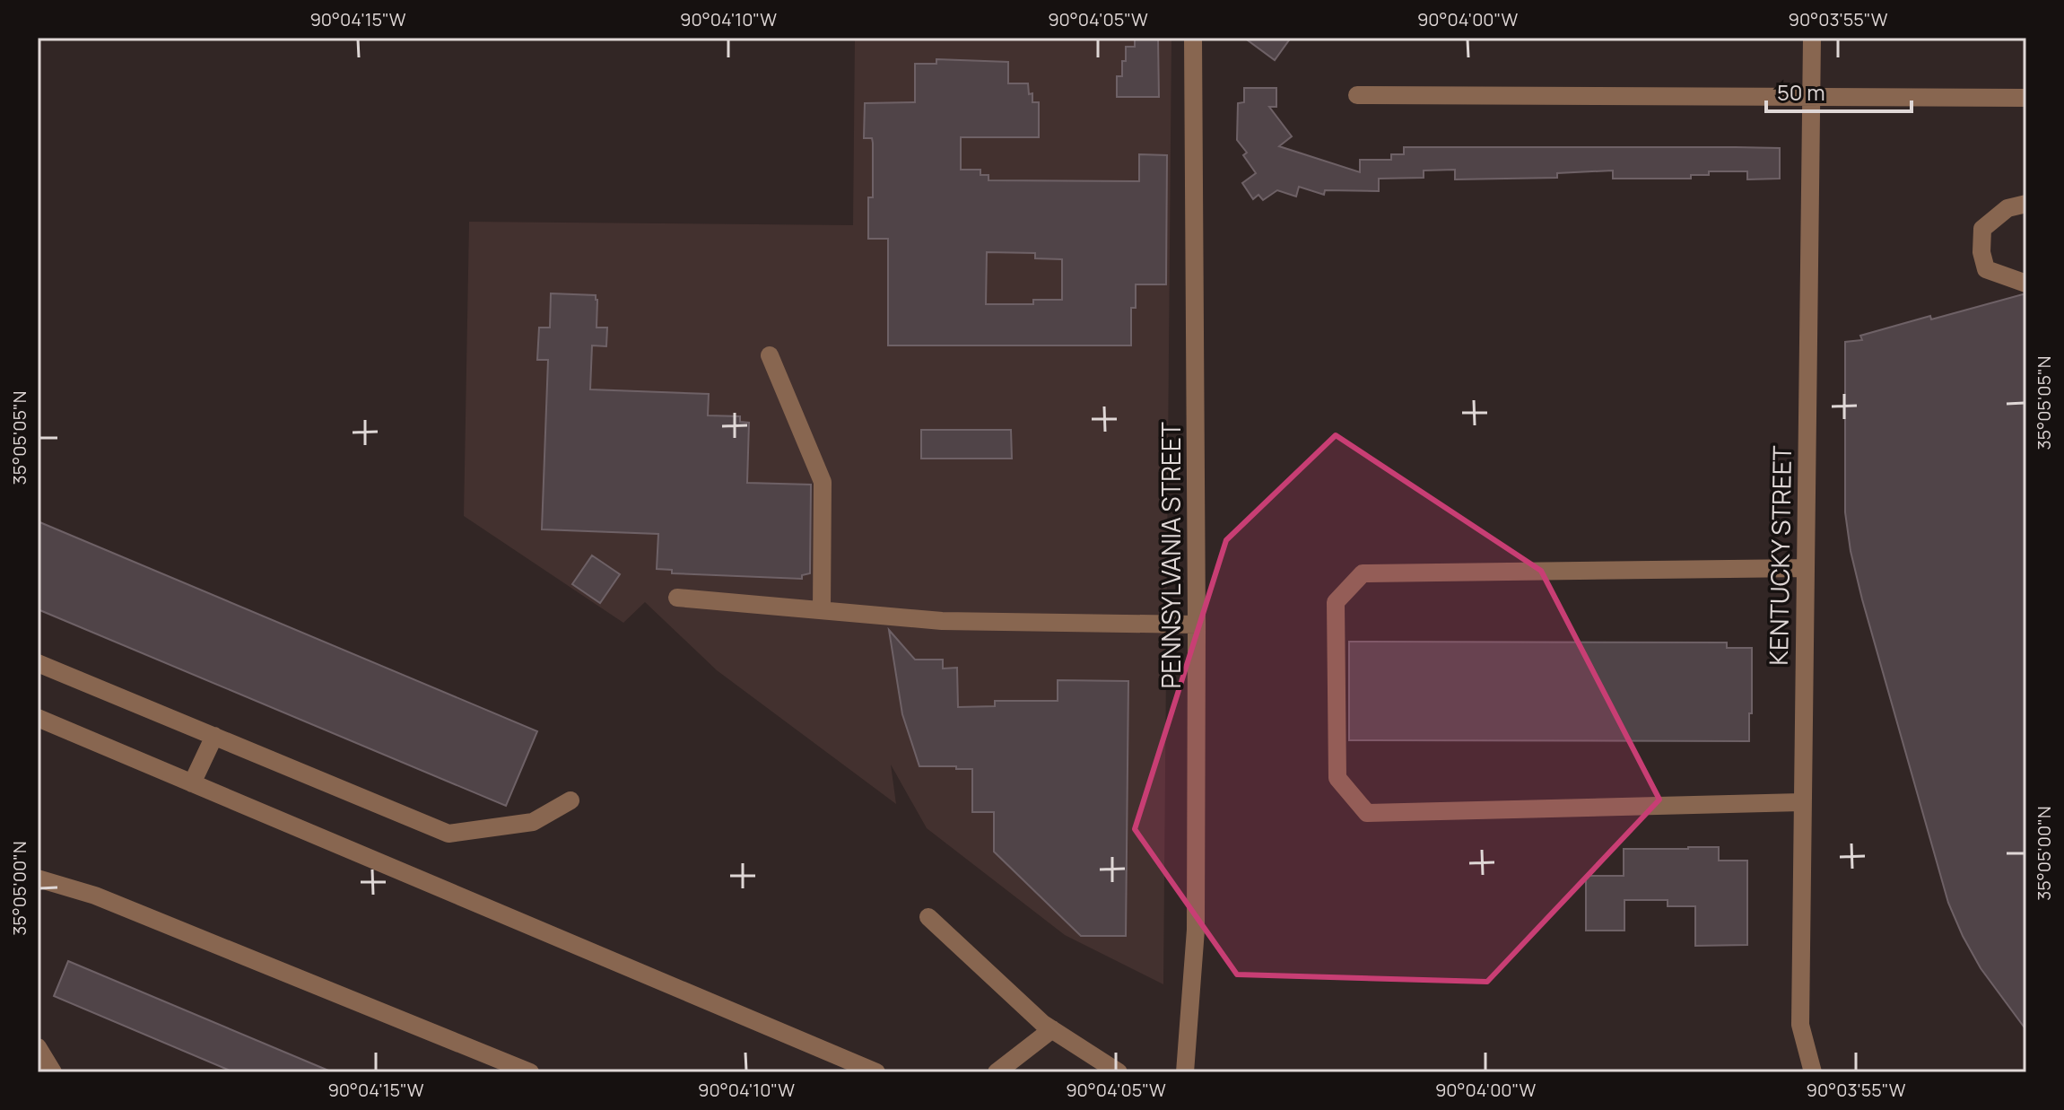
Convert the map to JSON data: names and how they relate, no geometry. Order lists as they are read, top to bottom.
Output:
{
  "streets": {
    "street": ["PENNSYLVANIA STREET", "KENTUCKY STREET"]
  },
  "scale_bar": "50 m",
  "coordinates": [
    "90°04'15\"W",
    "90°04'10\"W",
    "90°04'05\"W",
    "90°04'00\"W",
    "90°03'55\"W",
    "35°05'05\"N",
    "35°05'00\"N"
  ]
}
